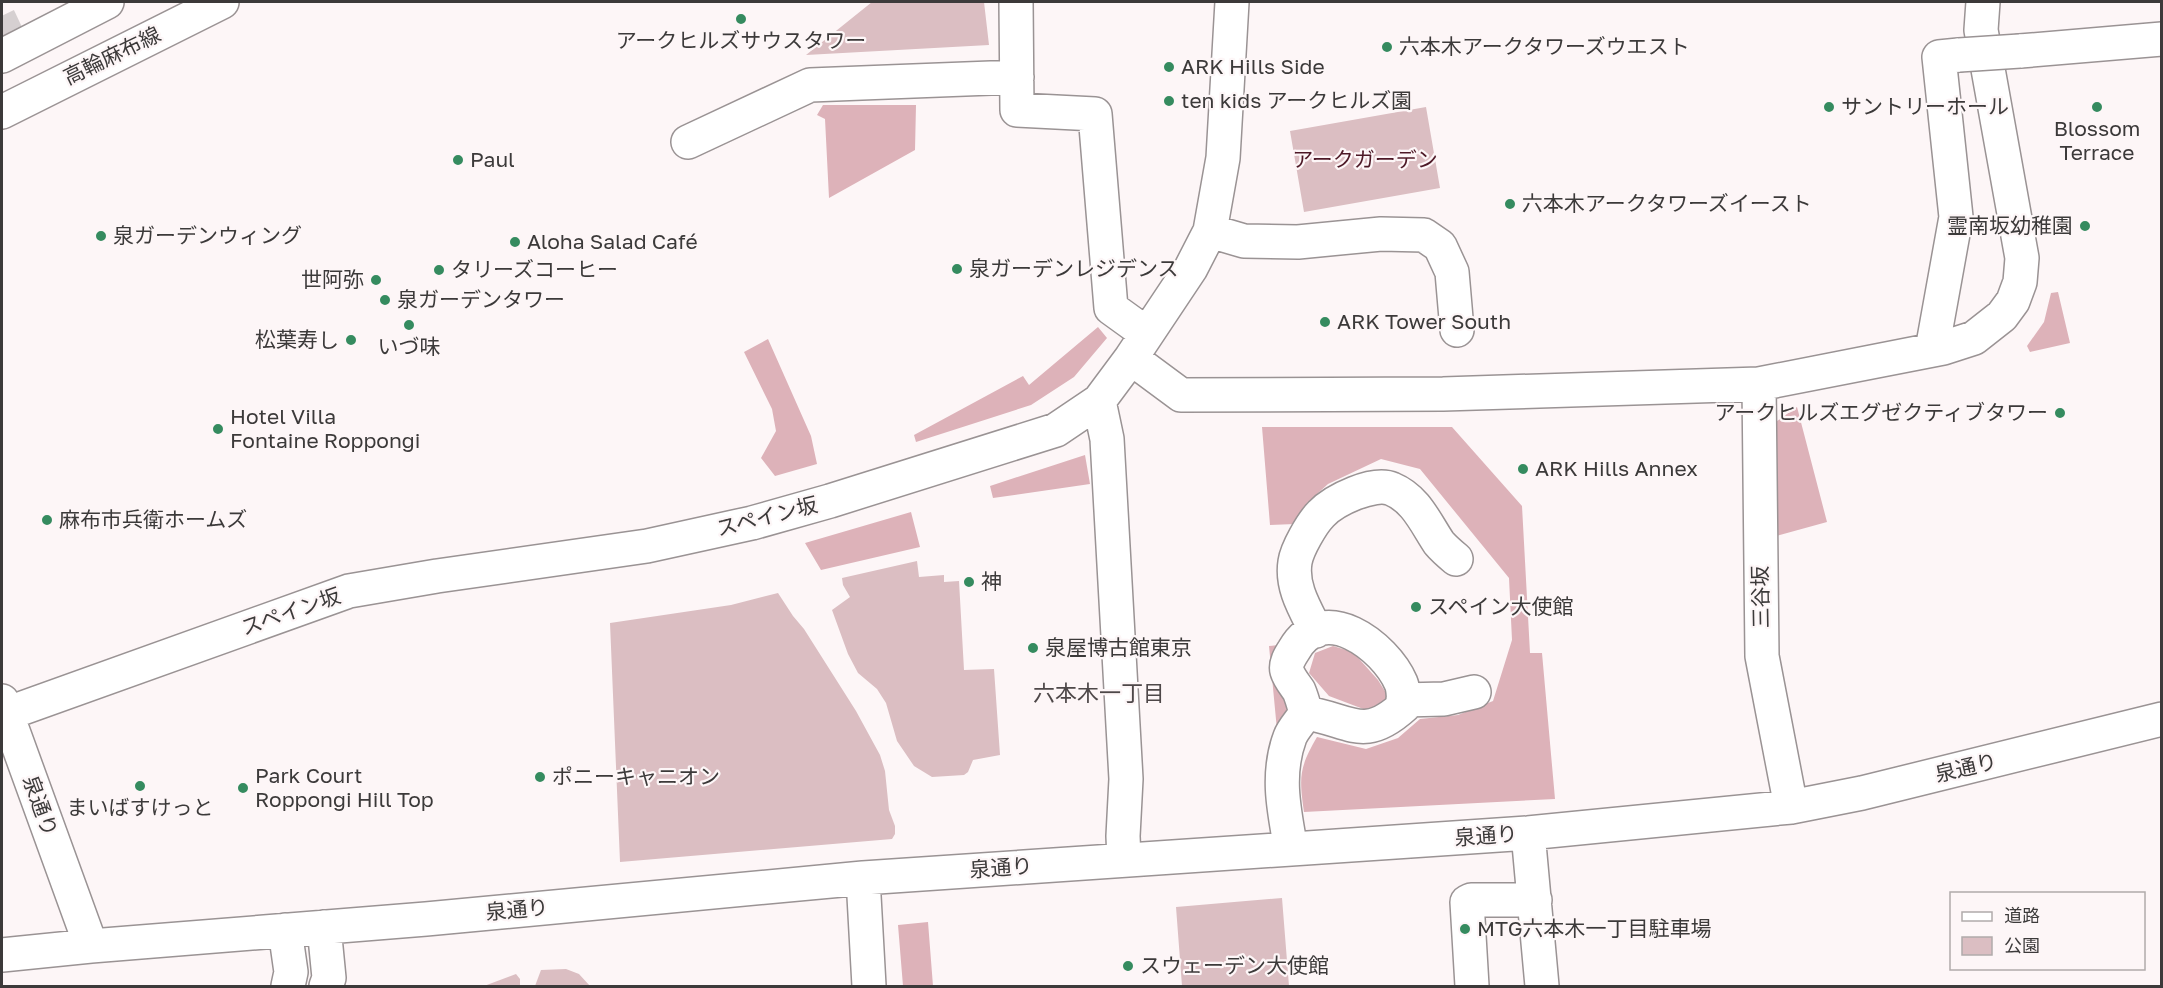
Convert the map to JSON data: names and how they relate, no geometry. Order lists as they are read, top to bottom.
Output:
{
  "streets": {
    "main road": [
      "高輪麻布線",
      "スペイン坂",
      "三谷坂",
      "泉通り"
    ]
  },
  "crossings": [
    ["スペイン坂", "泉通り"],
    ["三谷坂", "泉通り"]
  ],
  "districts": ["六本木一丁目"],
  "parks": ["アークガーデン"],
  "places": [
    "アークヒルズサウスタワー",
    "六本木アークタワーズウエスト",
    "ARK Hills Side",
    "ten kids アークヒルズ園",
    "サントリーホール",
    "Blossom Terrace",
    "Paul",
    "六本木アークタワーズイースト",
    "霊南坂幼稚園",
    "泉ガーデンウィング",
    "Aloha Salad Café",
    "泉ガーデンレジデンス",
    "タリーズコーヒー",
    "世阿弥",
    "泉ガーデンタワー",
    "ARK Tower South",
    "いづ味",
    "松葉寿し",
    "アークヒルズエグゼクティブタワー",
    "Hotel Villa Fontaine Roppongi",
    "ARK Hills Annex",
    "麻布市兵衛ホームズ",
    "神",
    "スペイン大使館",
    "泉屋博古館東京",
    "ポニーキャニオン",
    "まいばすけっと",
    "Park Court Roppongi Hill Top",
    "MTG六本木一丁目駐車場",
    "スウェーデン大使館"
  ],
  "legend": ["道路", "公園"]
}
